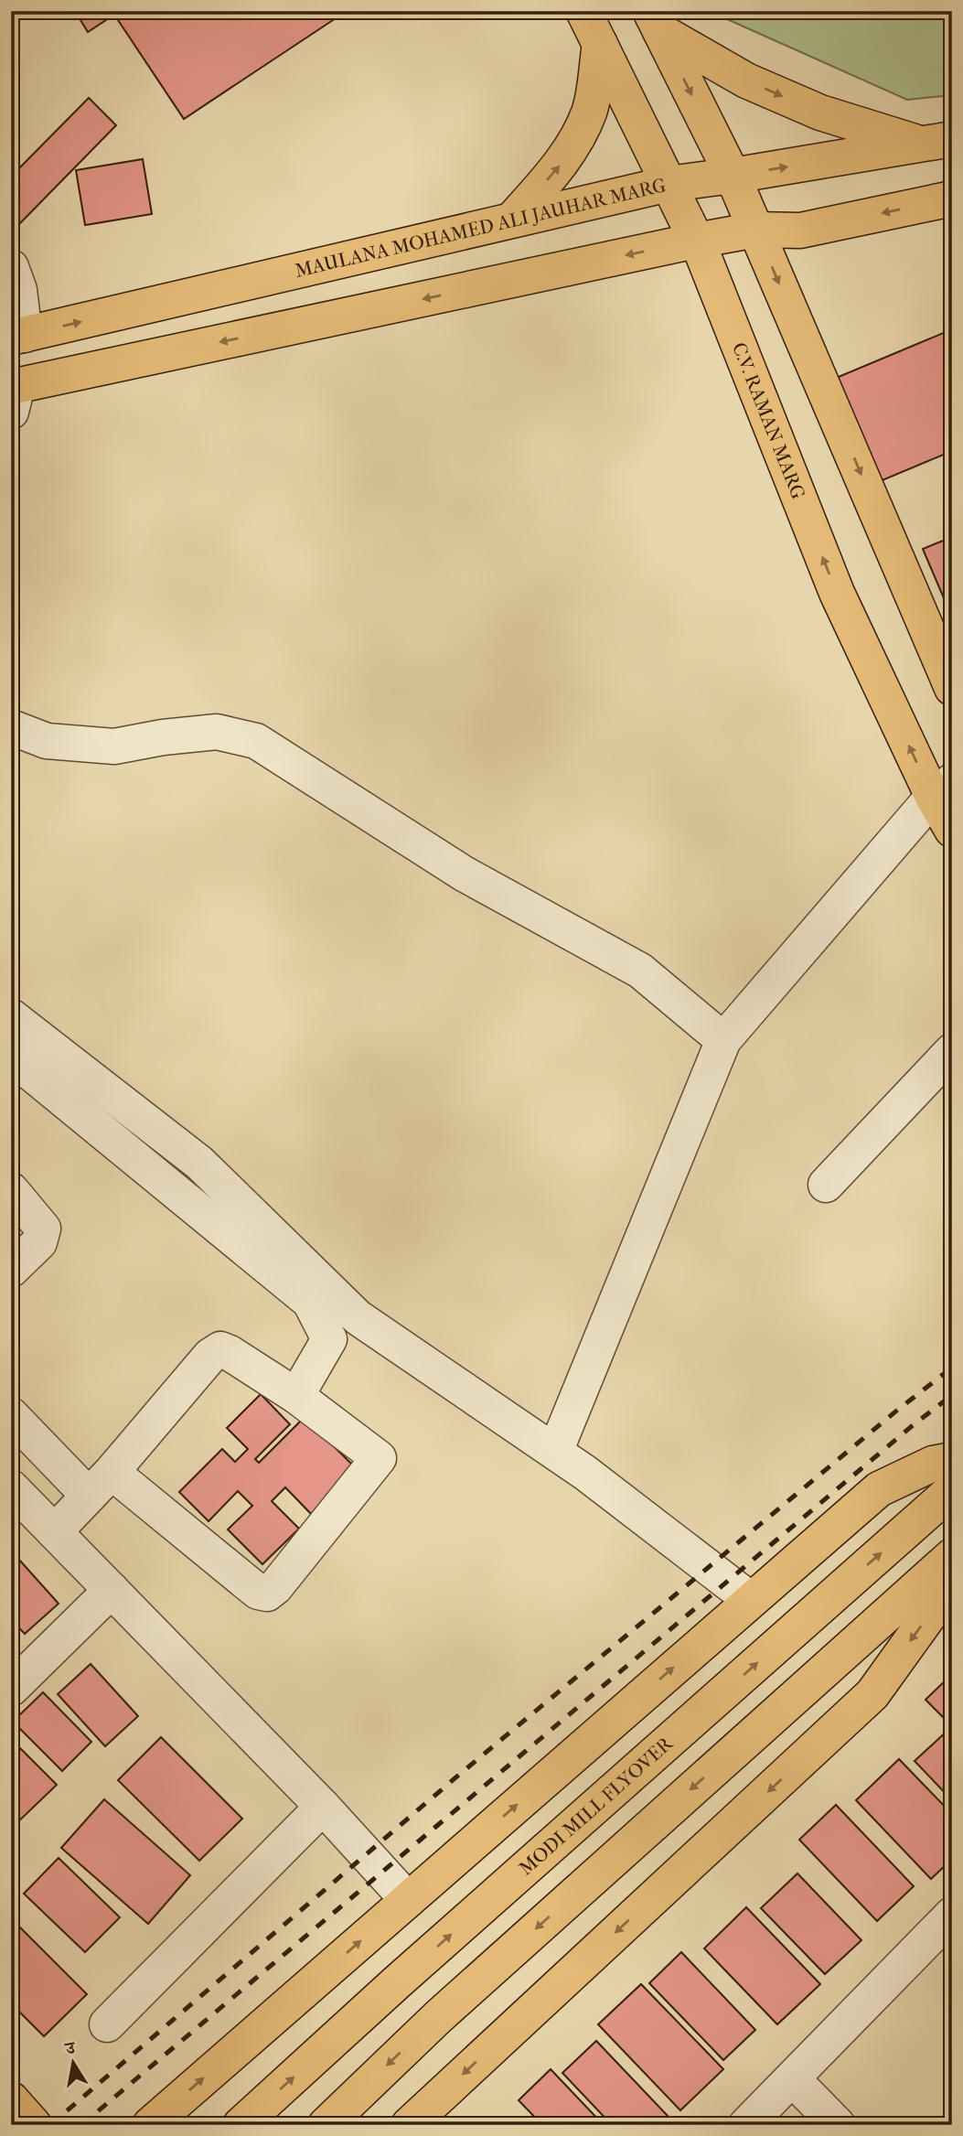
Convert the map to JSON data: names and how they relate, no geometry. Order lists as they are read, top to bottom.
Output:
{
  "streets": {
    "main road": ["MAULANA MOHAMED ALI JAUHAR MARG", "C.V. RAMAN MARG", "MODI MILL FLYOVER"]
  },
  "crossings": [
    ["MAULANA MOHAMED ALI JAUHAR MARG", "C.V. RAMAN MARG"]
  ],
  "north": "top"
}
